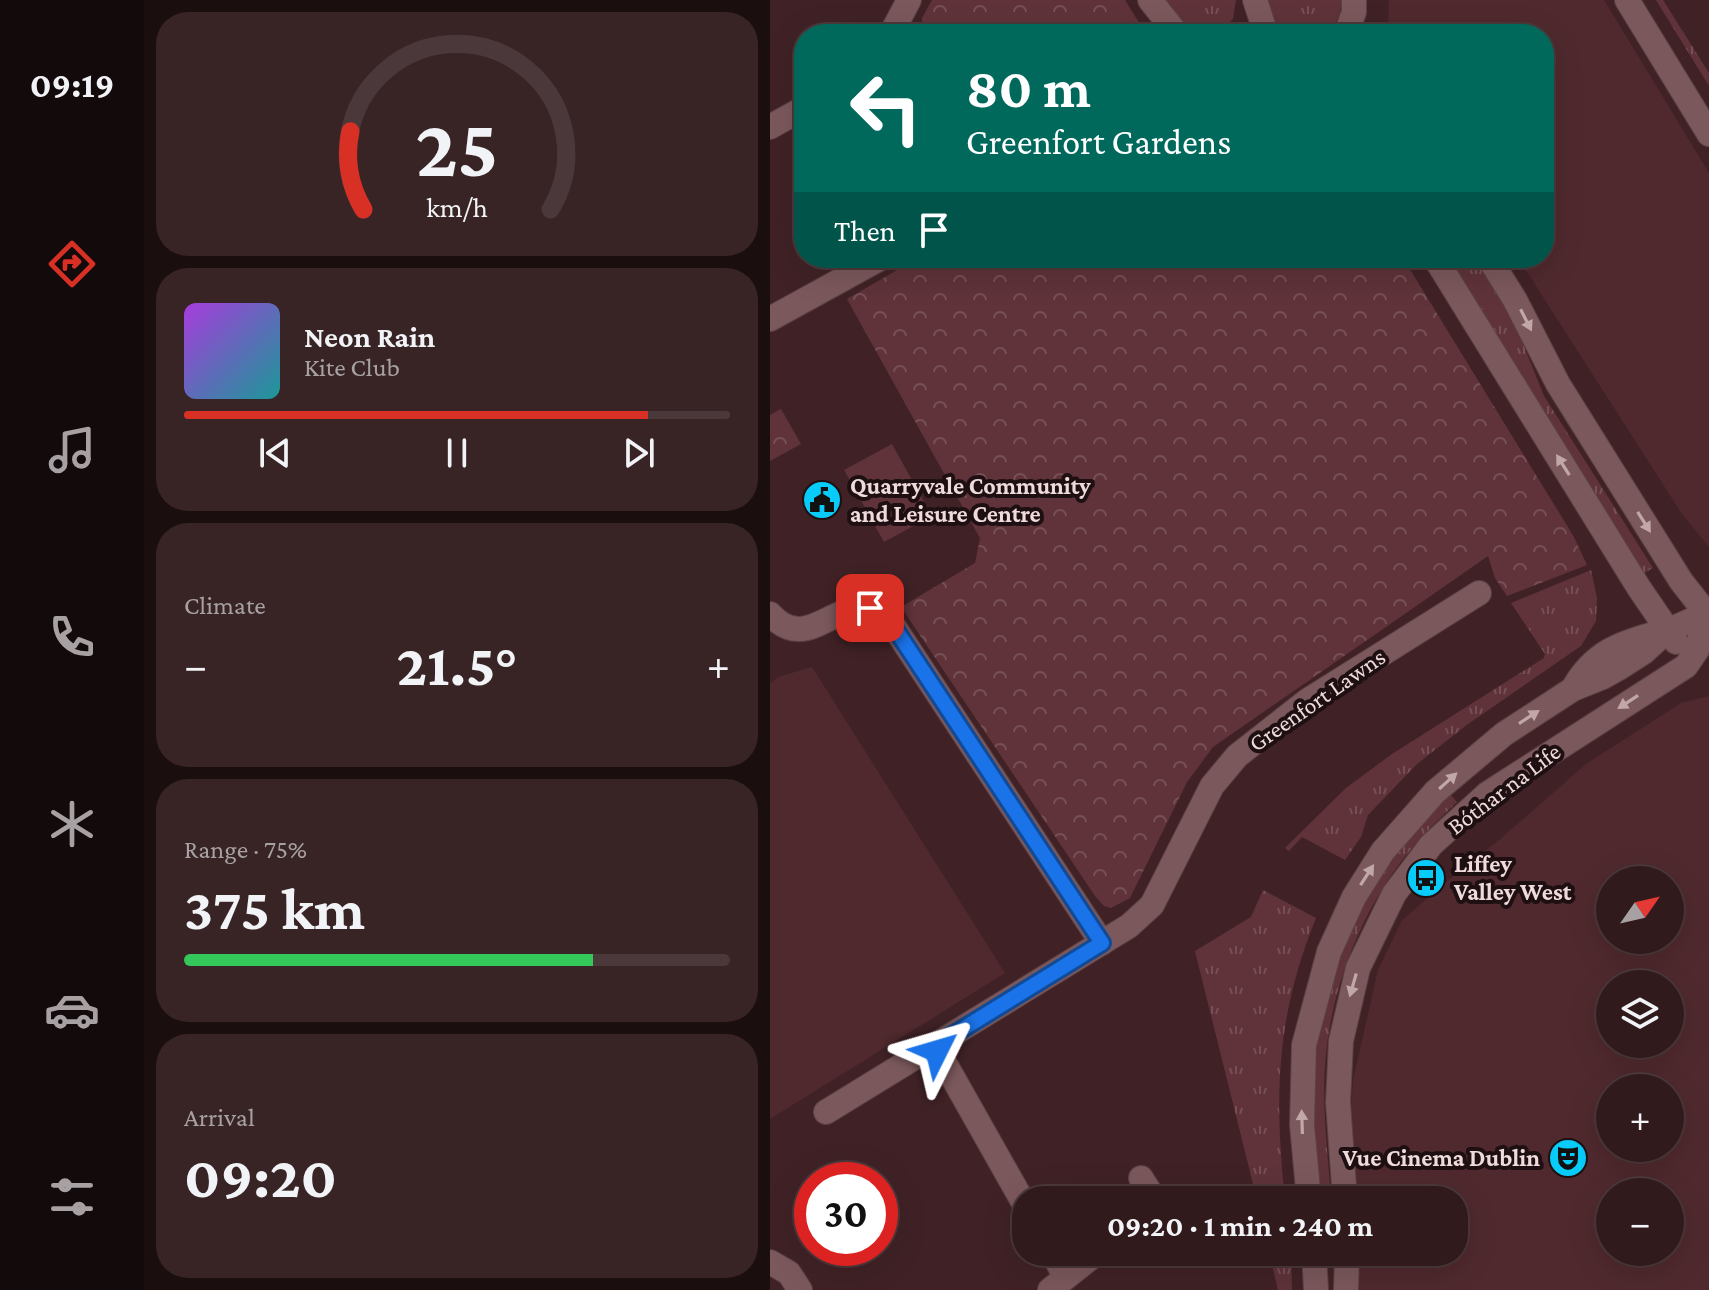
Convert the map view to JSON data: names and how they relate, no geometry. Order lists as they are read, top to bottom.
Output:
{
  "streets": {
    "street": ["Greenfort Lawns", "Bóthar na Life"]
  },
  "places": {
    "public building": ["Quarryvale Community and Leisure Centre"],
    "bus stop": ["Liffey Valley West"],
    "theatre": ["Vue Cinema Dublin"]
  },
  "north": "top right",
  "page": {
    "tabs": "09:19",
    "turn": ["80 m", "Greenfort Gardens"],
    "then": "Then",
    "song": ["Neon Rain", "Kite Club"],
    "tile": [
      "Climate",
      ["Range · 75%", "375 km"],
      ["Arrival", "09:20"]
    ],
    "heat": ["−", "21.5°", "+"],
    "map_buttons": ["+", "−"],
    "limit": "30",
    "trip": "09:20 · 1 min · 240 m",
    "gauge": ["25", "km/h"]
  }
}
